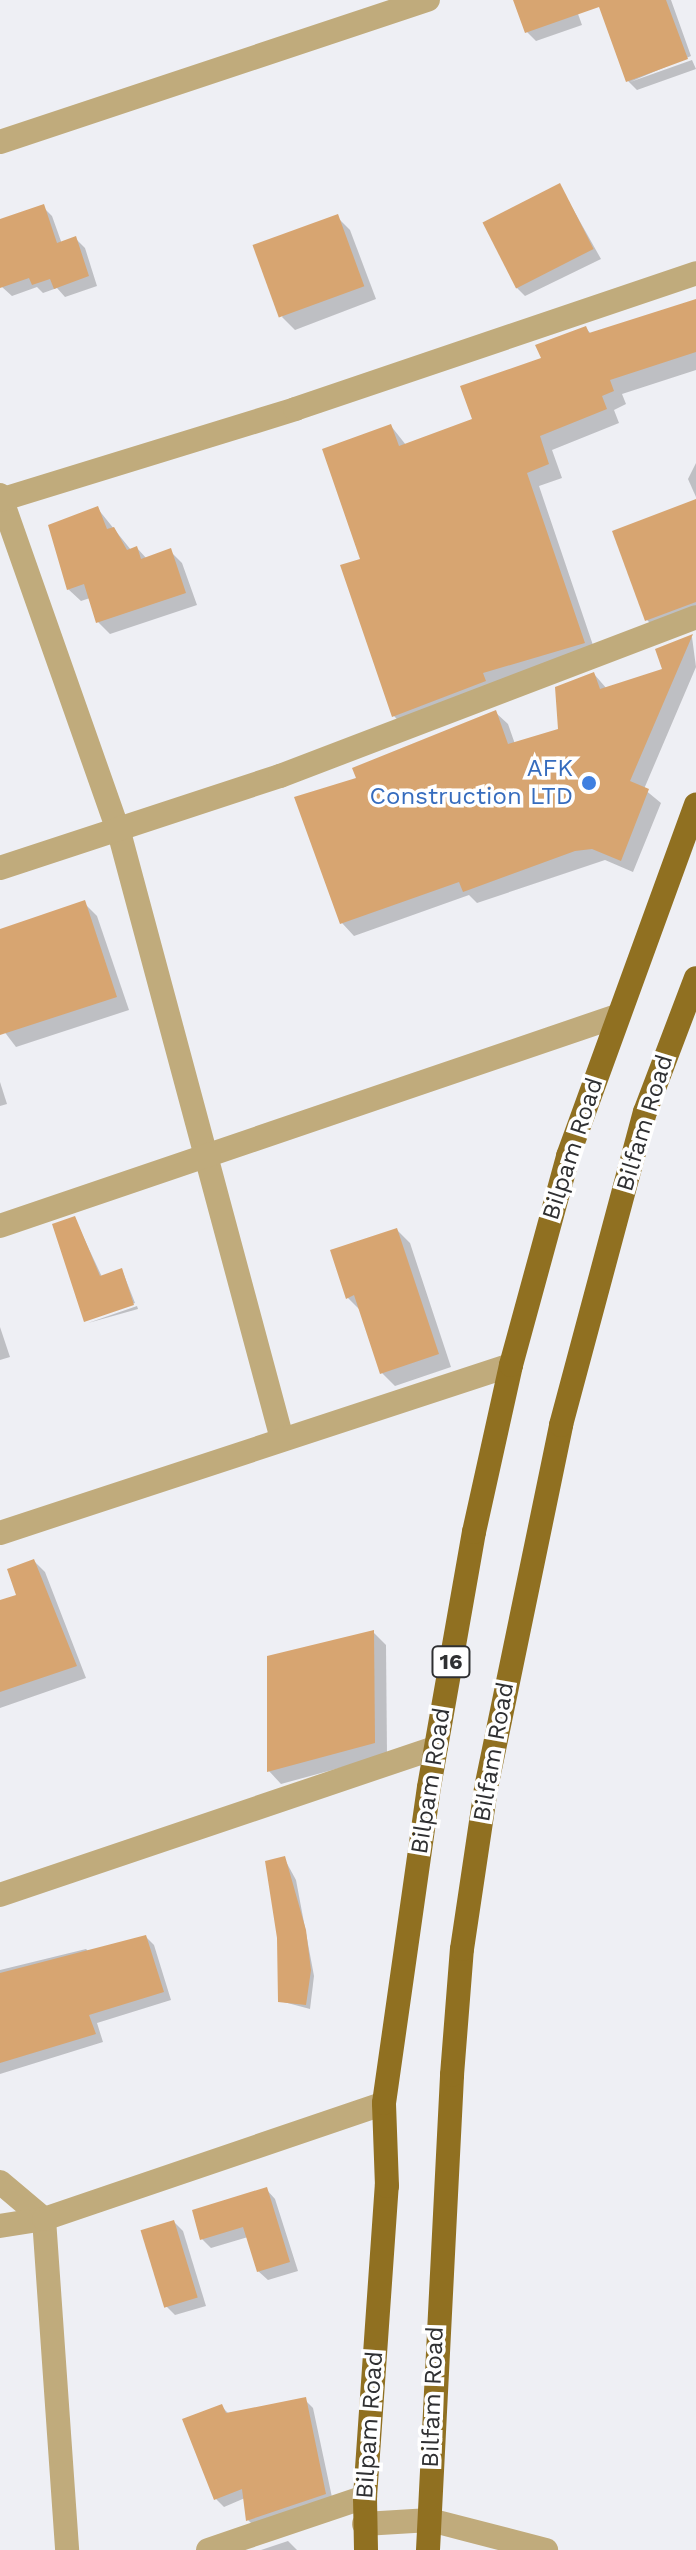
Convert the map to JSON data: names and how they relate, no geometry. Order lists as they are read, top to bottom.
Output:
{
  "streets": {
    "main road": ["Bilfam Road", "Bilpam Road", "16"]
  },
  "places": ["AFK Construction LTD"]
}
